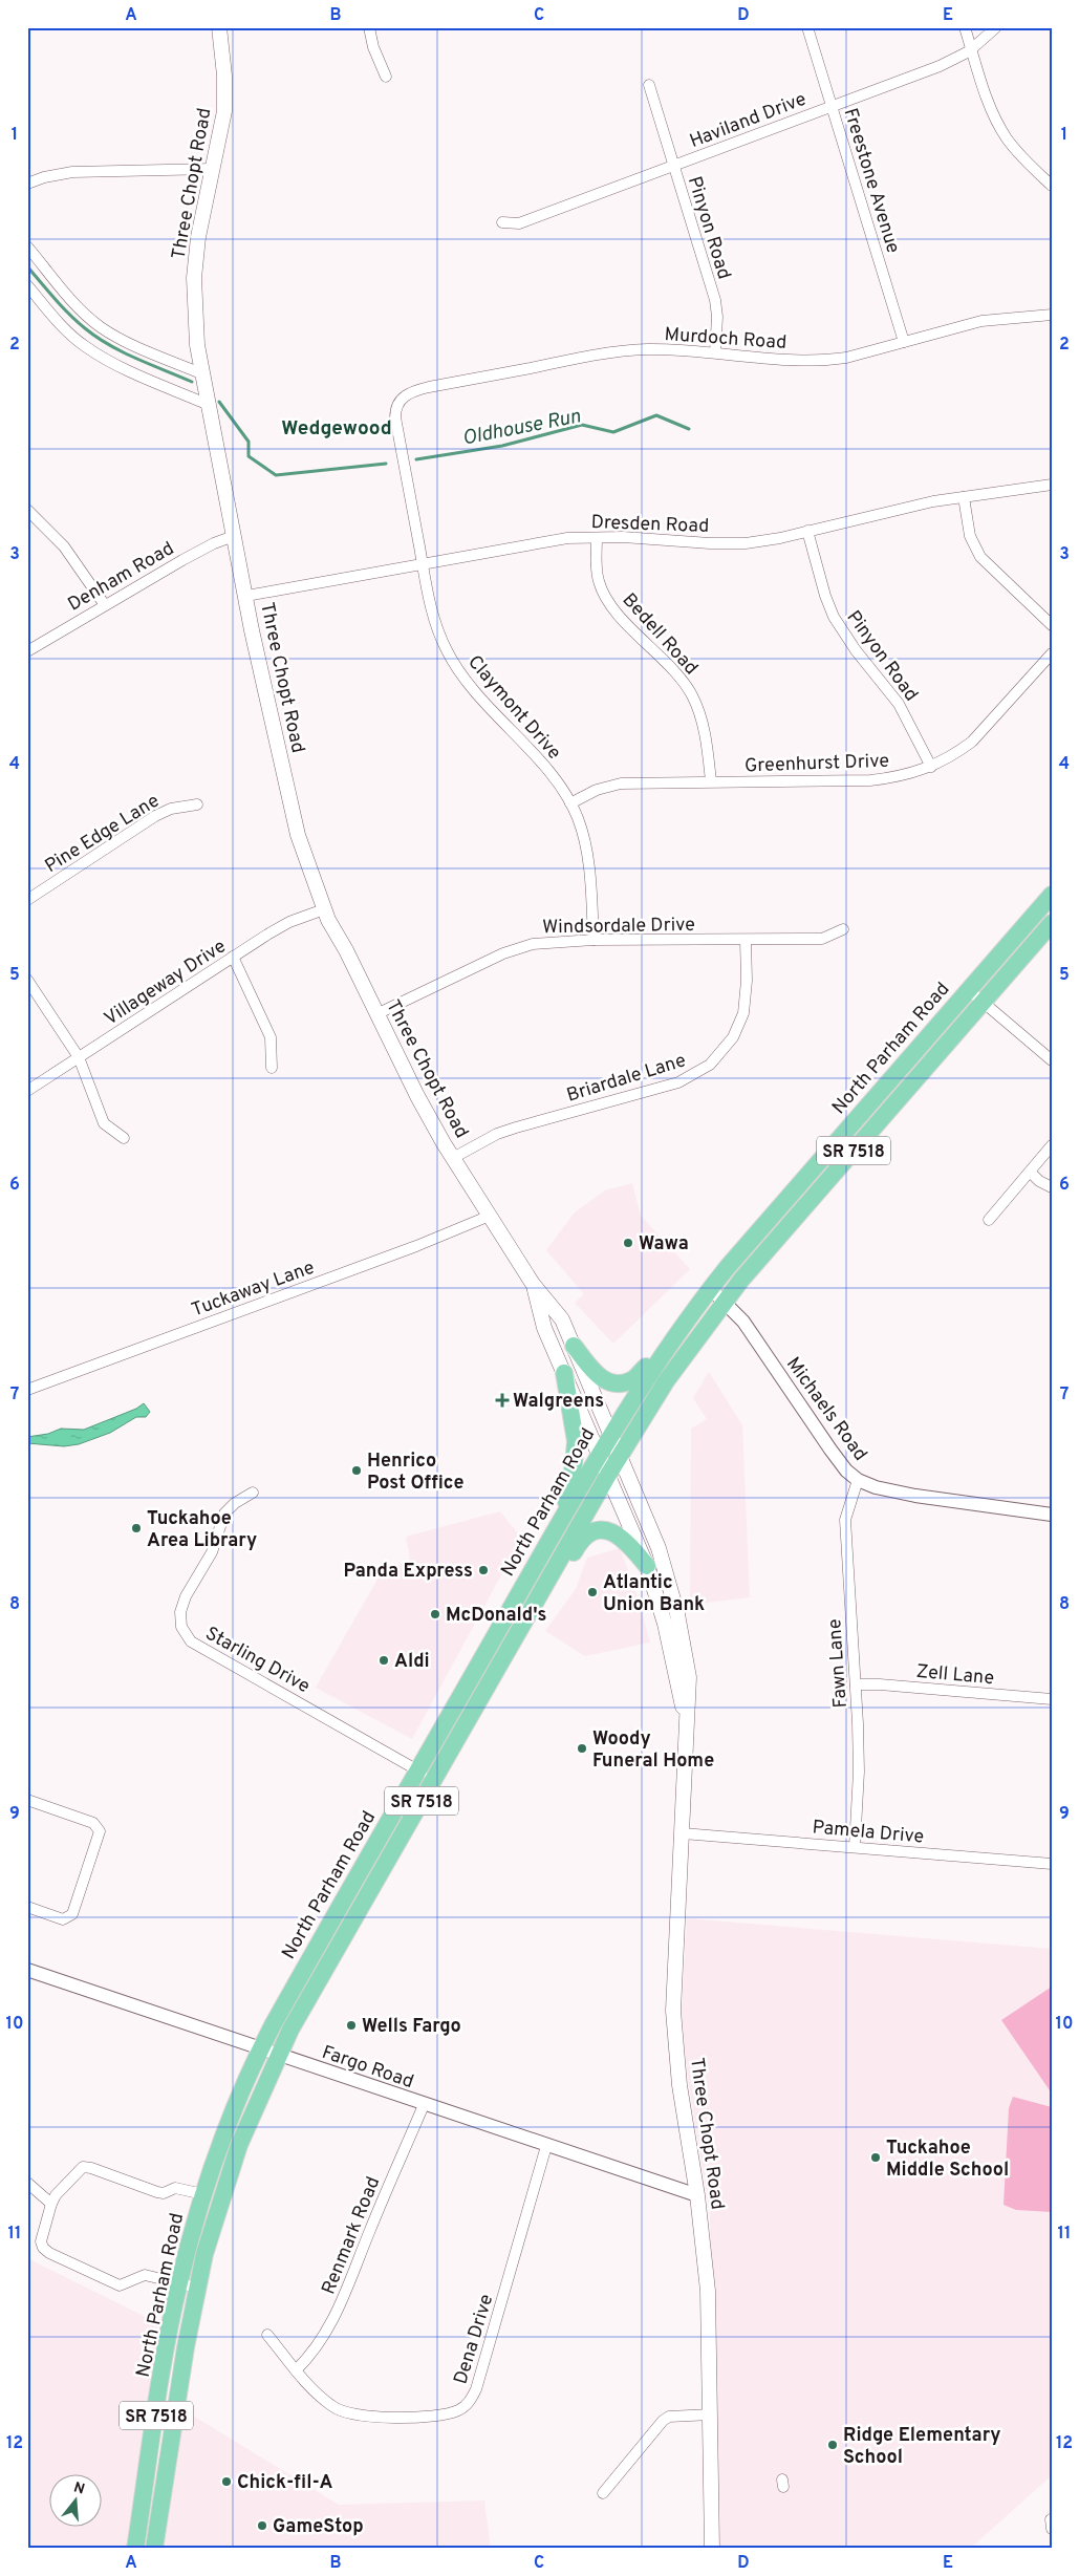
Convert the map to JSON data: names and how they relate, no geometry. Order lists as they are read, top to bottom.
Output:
{
  "streets": {
    "highway": ["North Parham Road", "SR 7518"],
    "main road": ["Three Chopt Road"],
    "street": [
      "Haviland Drive",
      "Freestone Avenue",
      "Pinyon Road",
      "Murdoch Road",
      "Dresden Road",
      "Denham Road",
      "Bedell Road",
      "Claymont Drive",
      "Greenhurst Drive",
      "Pine Edge Lane",
      "Windsordale Drive",
      "Villageway Drive",
      "Briardale Lane",
      "Tuckaway Lane",
      "Michaels Road",
      "Starling Drive",
      "Fawn Lane",
      "Zell Lane",
      "Pamela Drive",
      "Fargo Road",
      "Renmark Road",
      "Dena Drive"
    ]
  },
  "crossings": [
    ["Haviland Drive", "Freestone Avenue"],
    ["Haviland Drive", "Pinyon Road"],
    ["Freestone Avenue", "Murdoch Road"],
    ["Three Chopt Road", "Dresden Road"],
    ["Three Chopt Road", "Denham Road"],
    ["Three Chopt Road", "Windsordale Drive"],
    ["Three Chopt Road", "Villageway Drive"],
    ["Three Chopt Road", "North Parham Road"],
    ["Three Chopt Road", "Briardale Lane"],
    ["Three Chopt Road", "Tuckaway Lane"],
    ["Three Chopt Road", "Pamela Drive"],
    ["Three Chopt Road", "Fargo Road"],
    ["Pinyon Road", "Murdoch Road"],
    ["Pinyon Road", "Dresden Road"],
    ["Pinyon Road", "Greenhurst Drive"],
    ["Murdoch Road", "Claymont Drive"],
    ["Dresden Road", "Bedell Road"],
    ["Dresden Road", "Claymont Drive"],
    ["Bedell Road", "Greenhurst Drive"],
    ["Claymont Drive", "Greenhurst Drive"],
    ["Claymont Drive", "Windsordale Drive"],
    ["Windsordale Drive", "Briardale Lane"],
    ["North Parham Road", "Michaels Road"],
    ["North Parham Road", "Starling Drive"],
    ["North Parham Road", "Fargo Road"],
    ["Michaels Road", "Fawn Lane"],
    ["Fawn Lane", "Zell Lane"],
    ["Fawn Lane", "Pamela Drive"],
    ["Fargo Road", "Renmark Road"],
    ["Fargo Road", "Dena Drive"],
    ["Renmark Road", "Dena Drive"]
  ],
  "districts": ["Wedgewood"],
  "water": ["Oldhouse Run"],
  "places": {
    "other": [
      "Wawa",
      "Henrico Post Office",
      "Tuckahoe Area Library",
      "Panda Express",
      "Atlantic Union Bank",
      "McDonald's",
      "Aldi",
      "Woody Funeral Home",
      "Wells Fargo",
      "Tuckahoe Middle School",
      "Ridge Elementary School",
      "Chick-fil-A",
      "GameStop"
    ],
    "health": ["Walgreens"]
  },
  "north": "top",
  "grid": {
    "columns": [
      "A",
      "B",
      "C",
      "D",
      "E"
    ],
    "rows": [
      "1",
      "2",
      "3",
      "4",
      "5",
      "6",
      "7",
      "8",
      "9",
      "10",
      "11",
      "12"
    ]
  }
}
